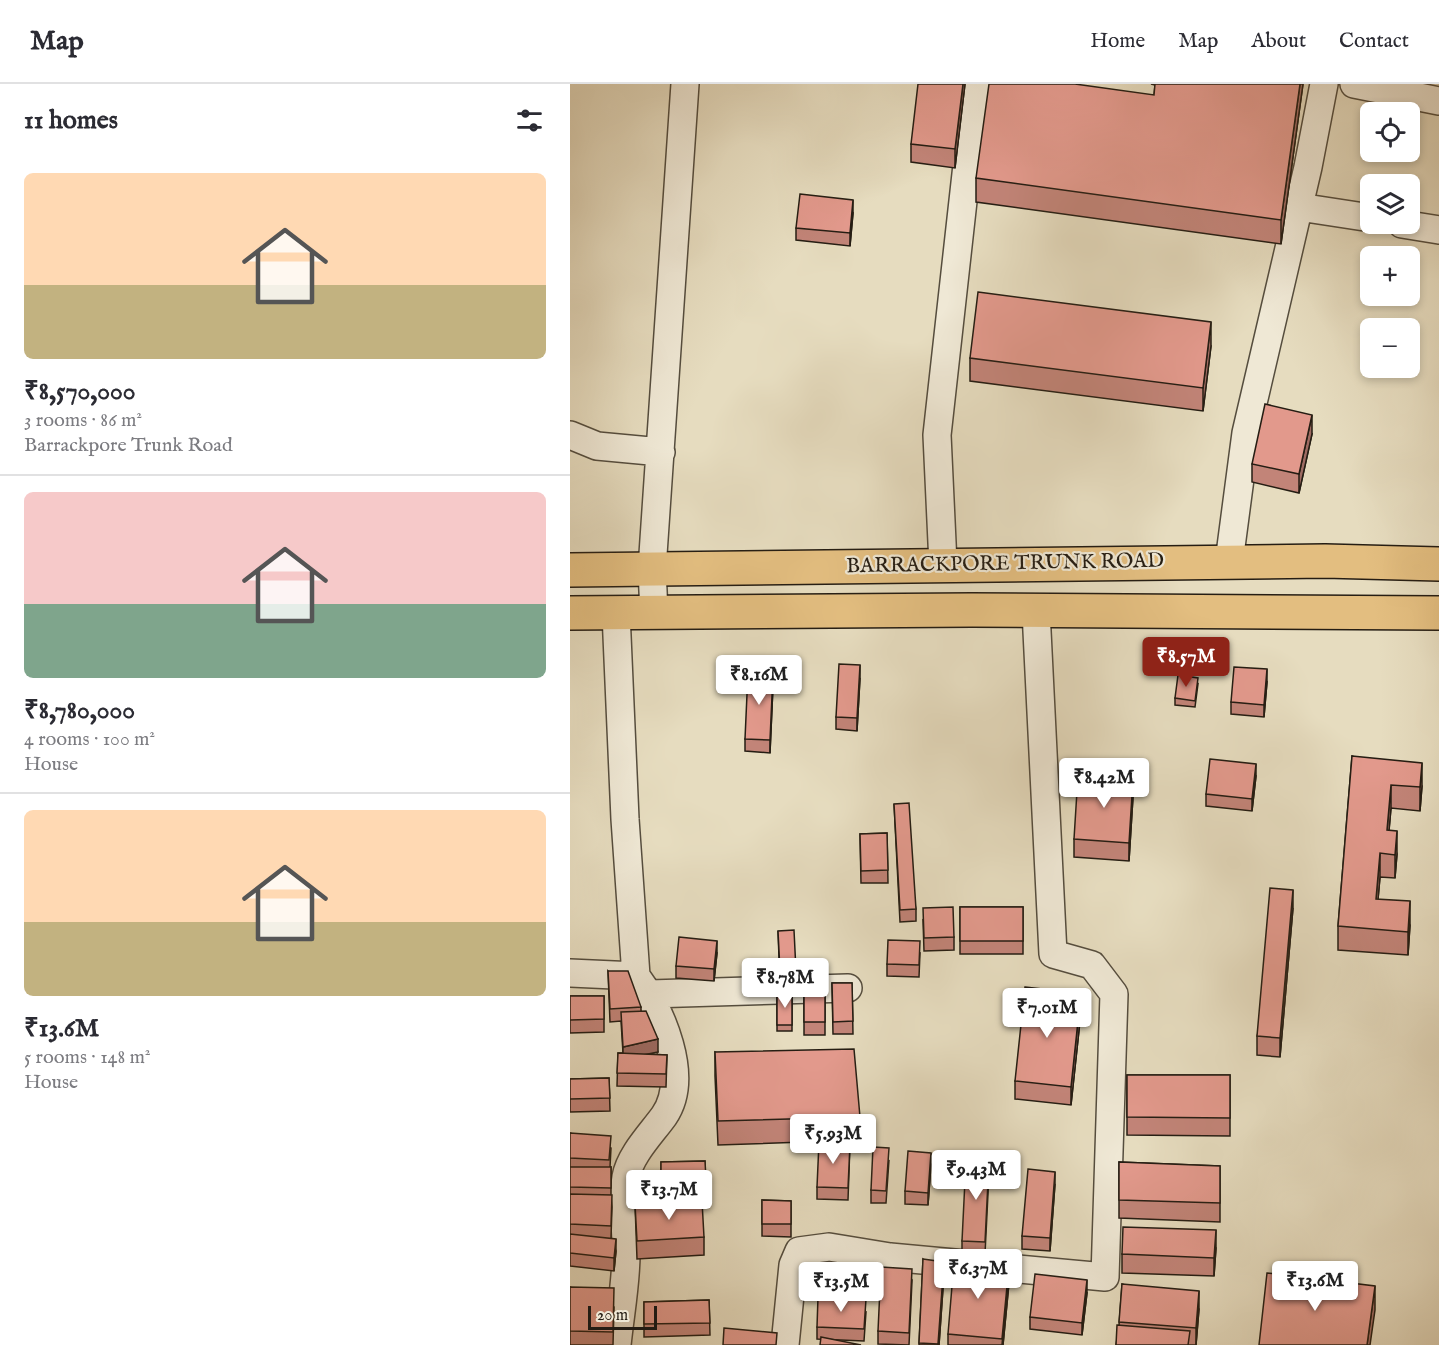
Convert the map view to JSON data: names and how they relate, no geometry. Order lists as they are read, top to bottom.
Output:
{
  "streets": {
    "main road": ["BARRACKPORE TRUNK ROAD"]
  },
  "scale_bar": "20 m",
  "page": {
    "header": "Map",
    "nav": [
      "Home",
      "Map",
      "About",
      "Contact"
    ],
    "heading": "11 homes",
    "map_buttons": ["+", "−"],
    "list": [
      {
        "name": "₹8,570,000",
        "note": "3 rooms · 86 m² · Barrackpore Trunk Road"
      },
      {
        "name": "₹8,780,000",
        "note": "4 rooms · 100 m² · House"
      },
      {
        "name": "₹13.6M",
        "note": "5 rooms · 148 m² · House"
      }
    ],
    "price": [
      "₹8.57M",
      "₹8.16M",
      "₹8.42M",
      "₹8.78M",
      "₹7.01M",
      "₹5.93M",
      "₹9.43M",
      "₹13.7M",
      "₹6.37M",
      "₹13.6M",
      "₹13.5M"
    ],
    "scale": "20 m"
  }
}
